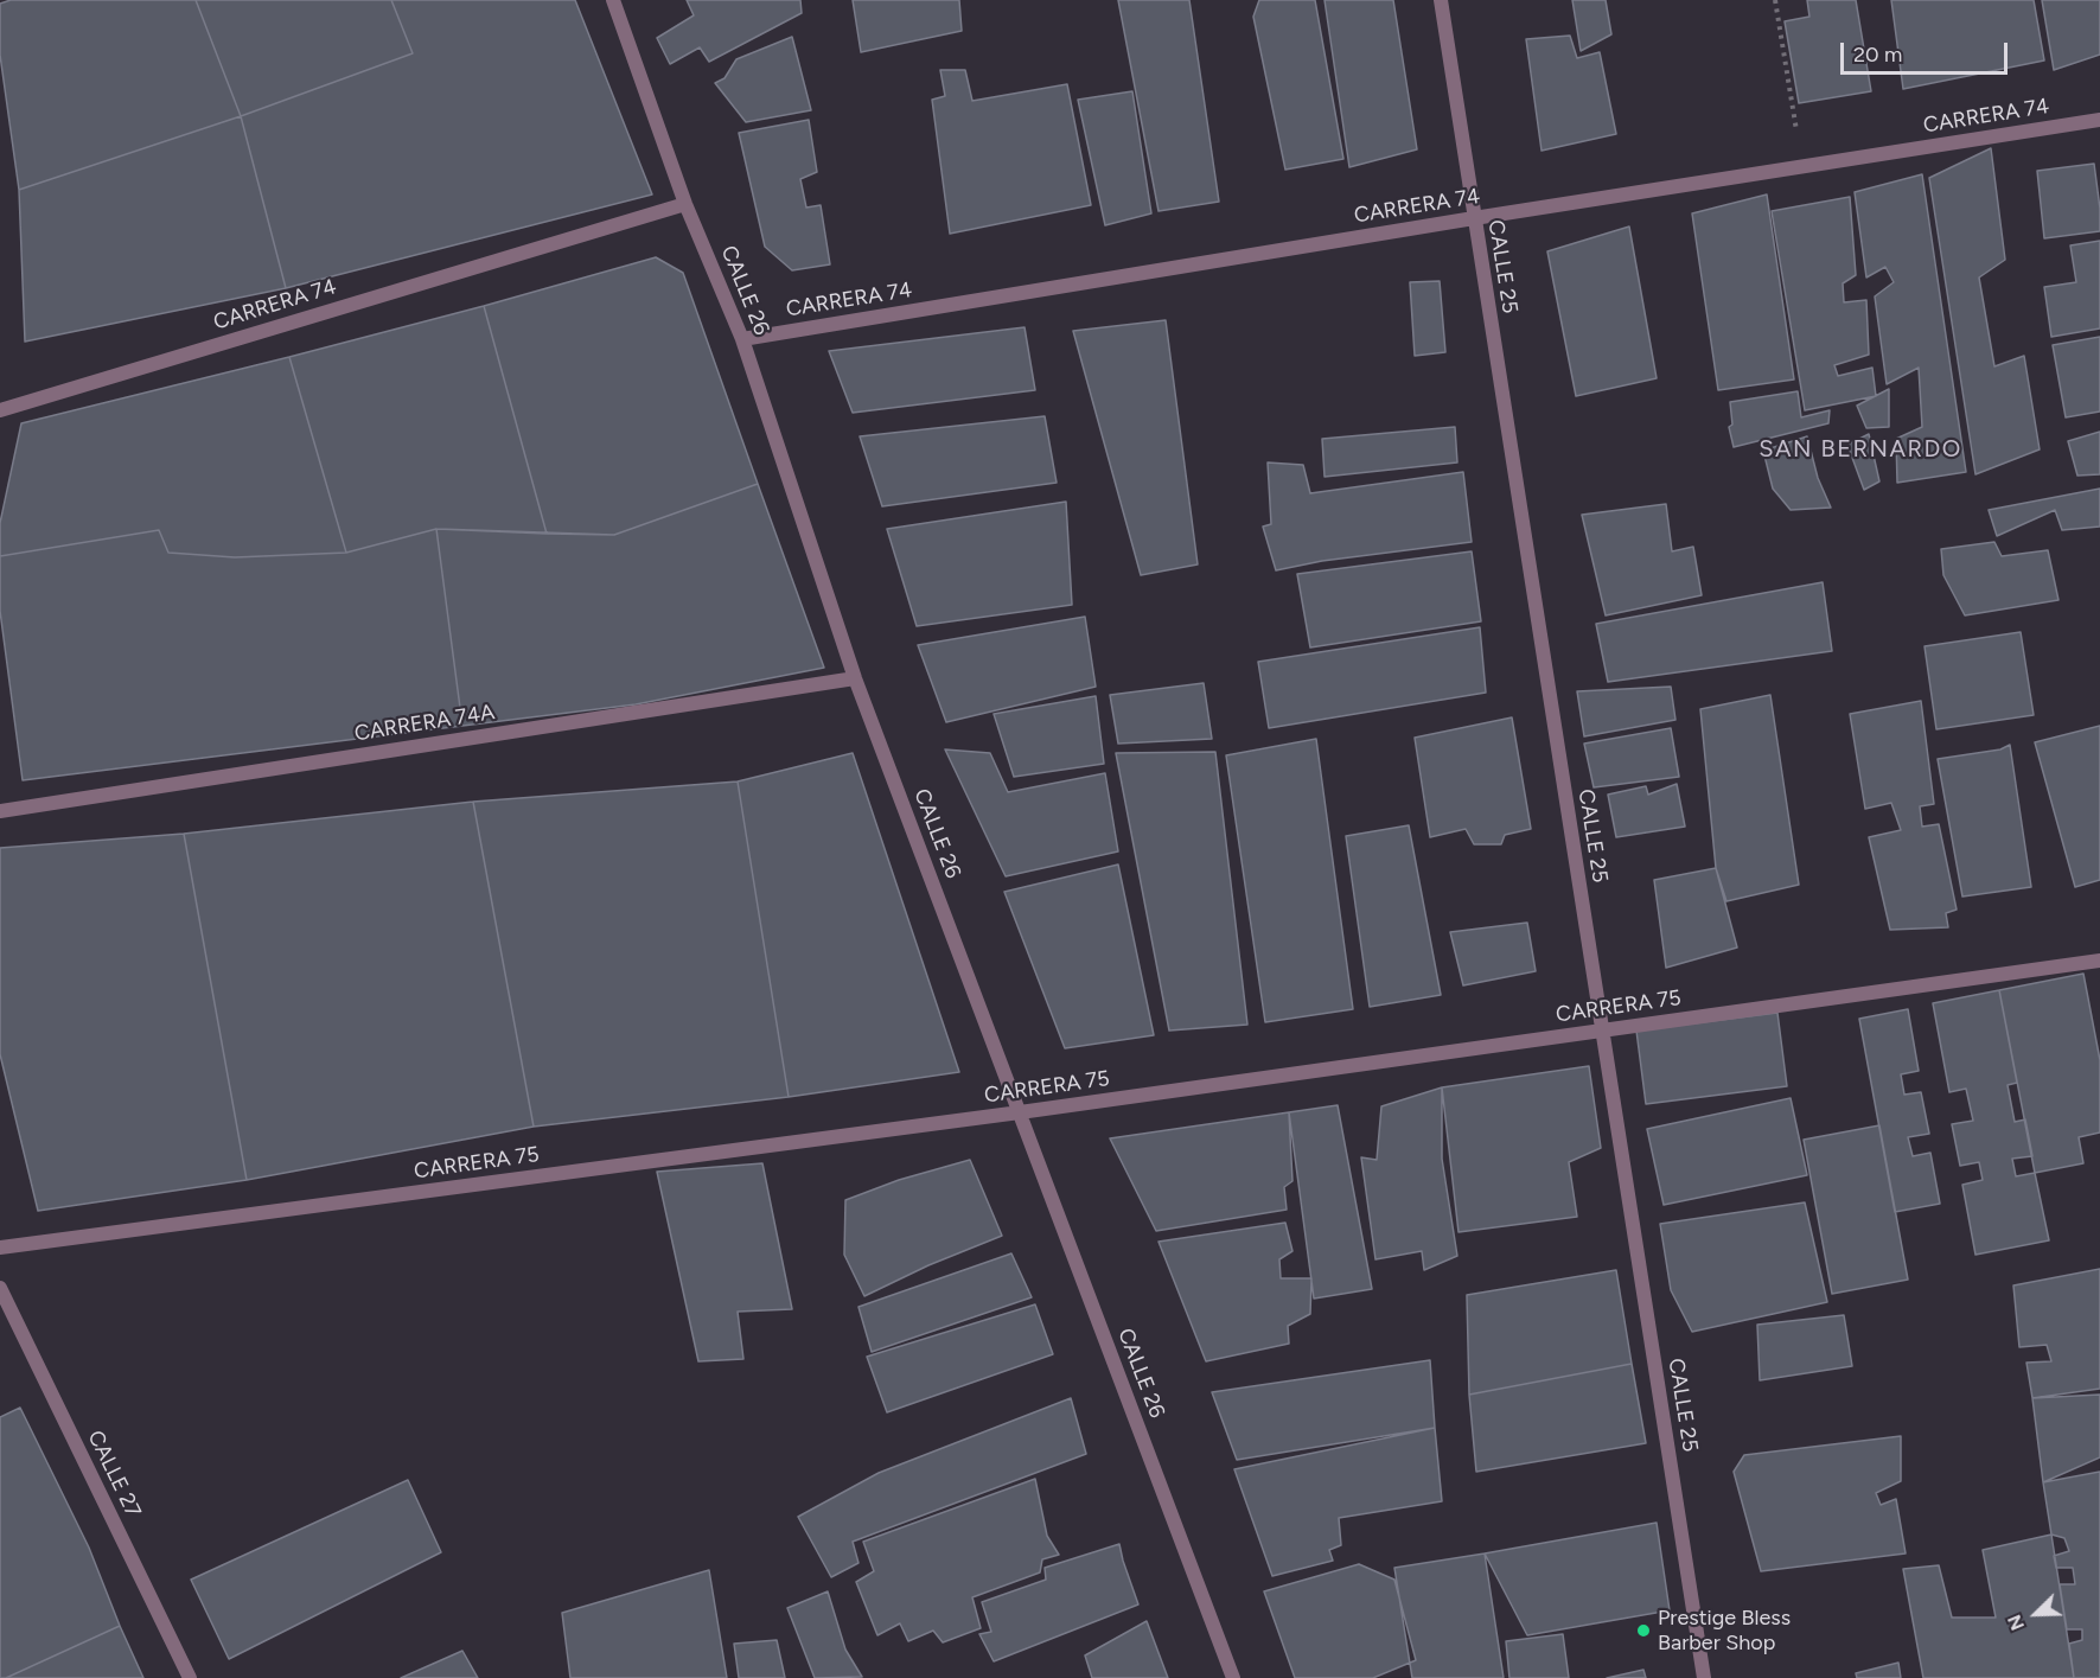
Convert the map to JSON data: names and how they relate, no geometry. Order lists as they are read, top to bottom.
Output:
{
  "streets": {
    "street": [
      "CARRERA 74",
      "CALLE 25",
      "CALLE 26",
      "CARRERA 74A",
      "CARRERA 75",
      "CALLE 27"
    ]
  },
  "crossings": [
    ["CARRERA 74", "CALLE 25"],
    ["CARRERA 74", "CALLE 26"],
    ["CALLE 25", "CARRERA 75"],
    ["CALLE 26", "CARRERA 74A"],
    ["CALLE 26", "CARRERA 75"]
  ],
  "districts": ["SAN BERNARDO"],
  "places": ["Prestige Bless Barber Shop"],
  "scale_bar": "20 m",
  "north": "bottom left"
}
